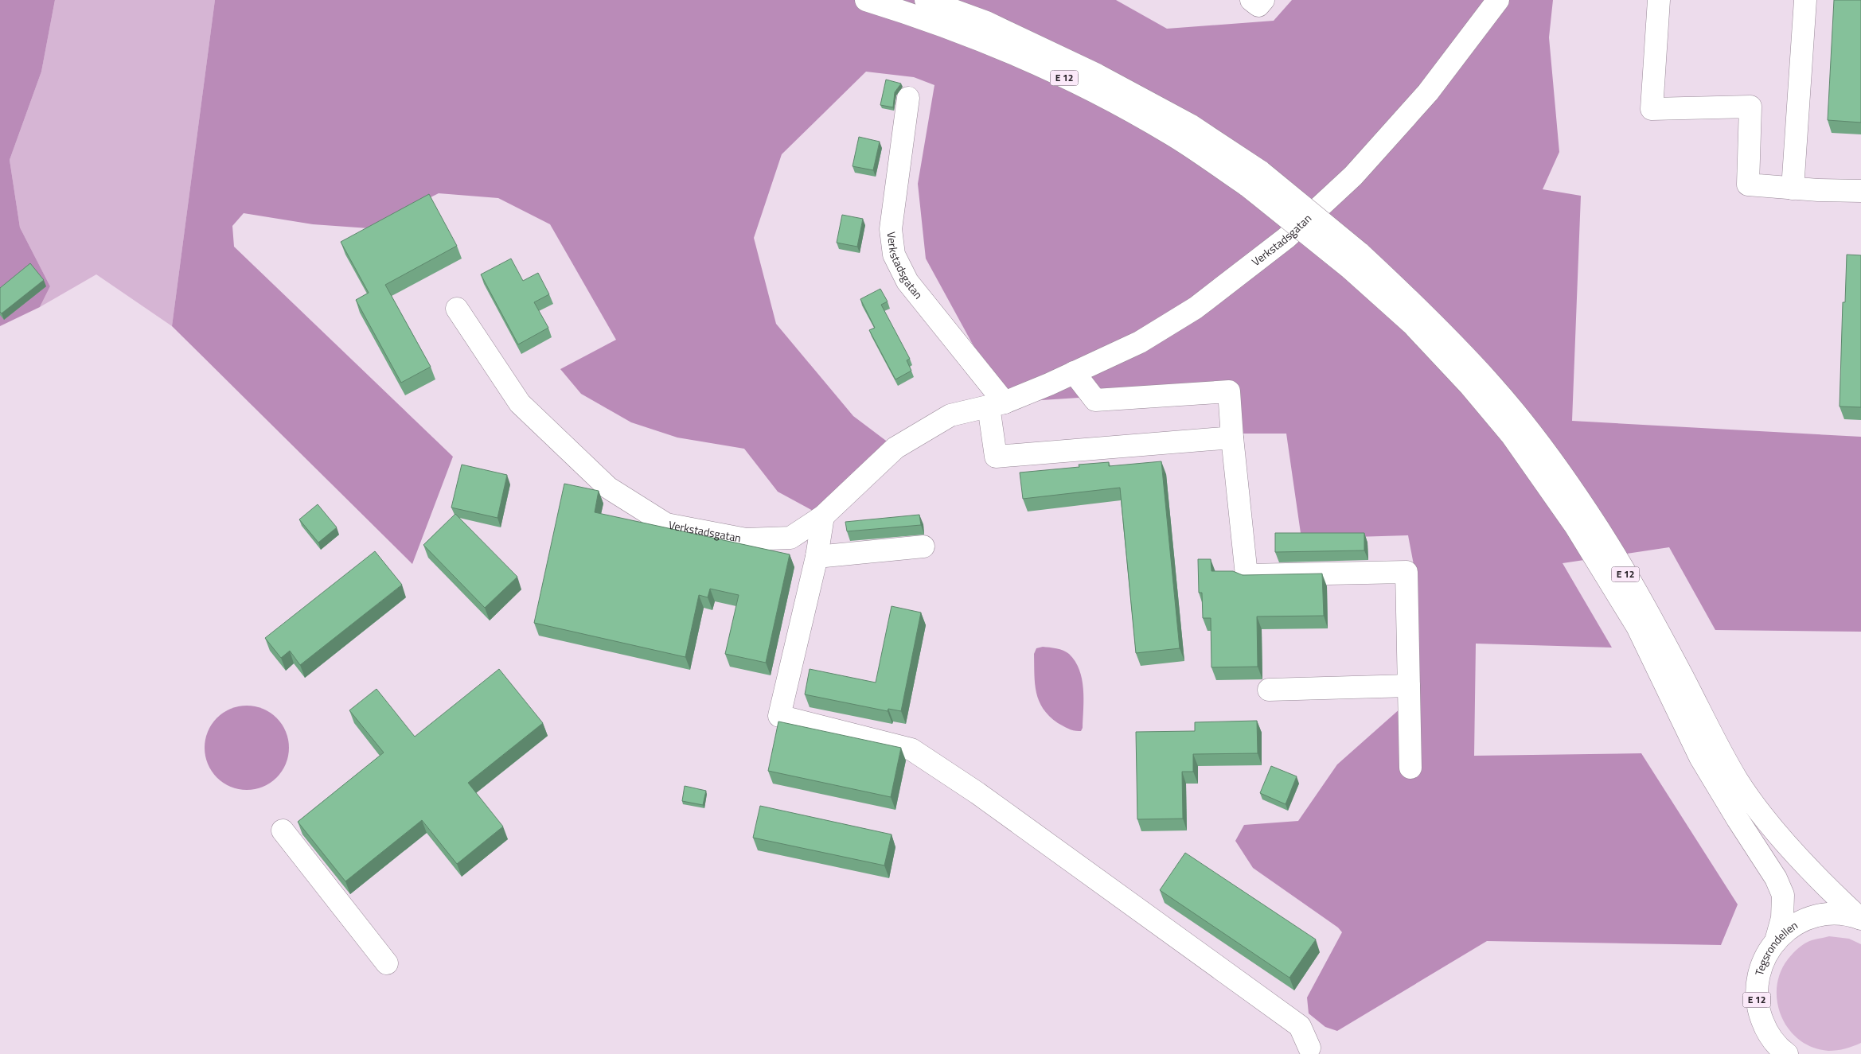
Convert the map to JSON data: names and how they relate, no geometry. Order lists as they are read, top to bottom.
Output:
{
  "streets": {
    "main road": ["E 12", "Verkstadsgatan", "Tegsrondellen"]
  },
  "crossings": [
    ["E 12", "Tegsrondellen"]
  ]
}
